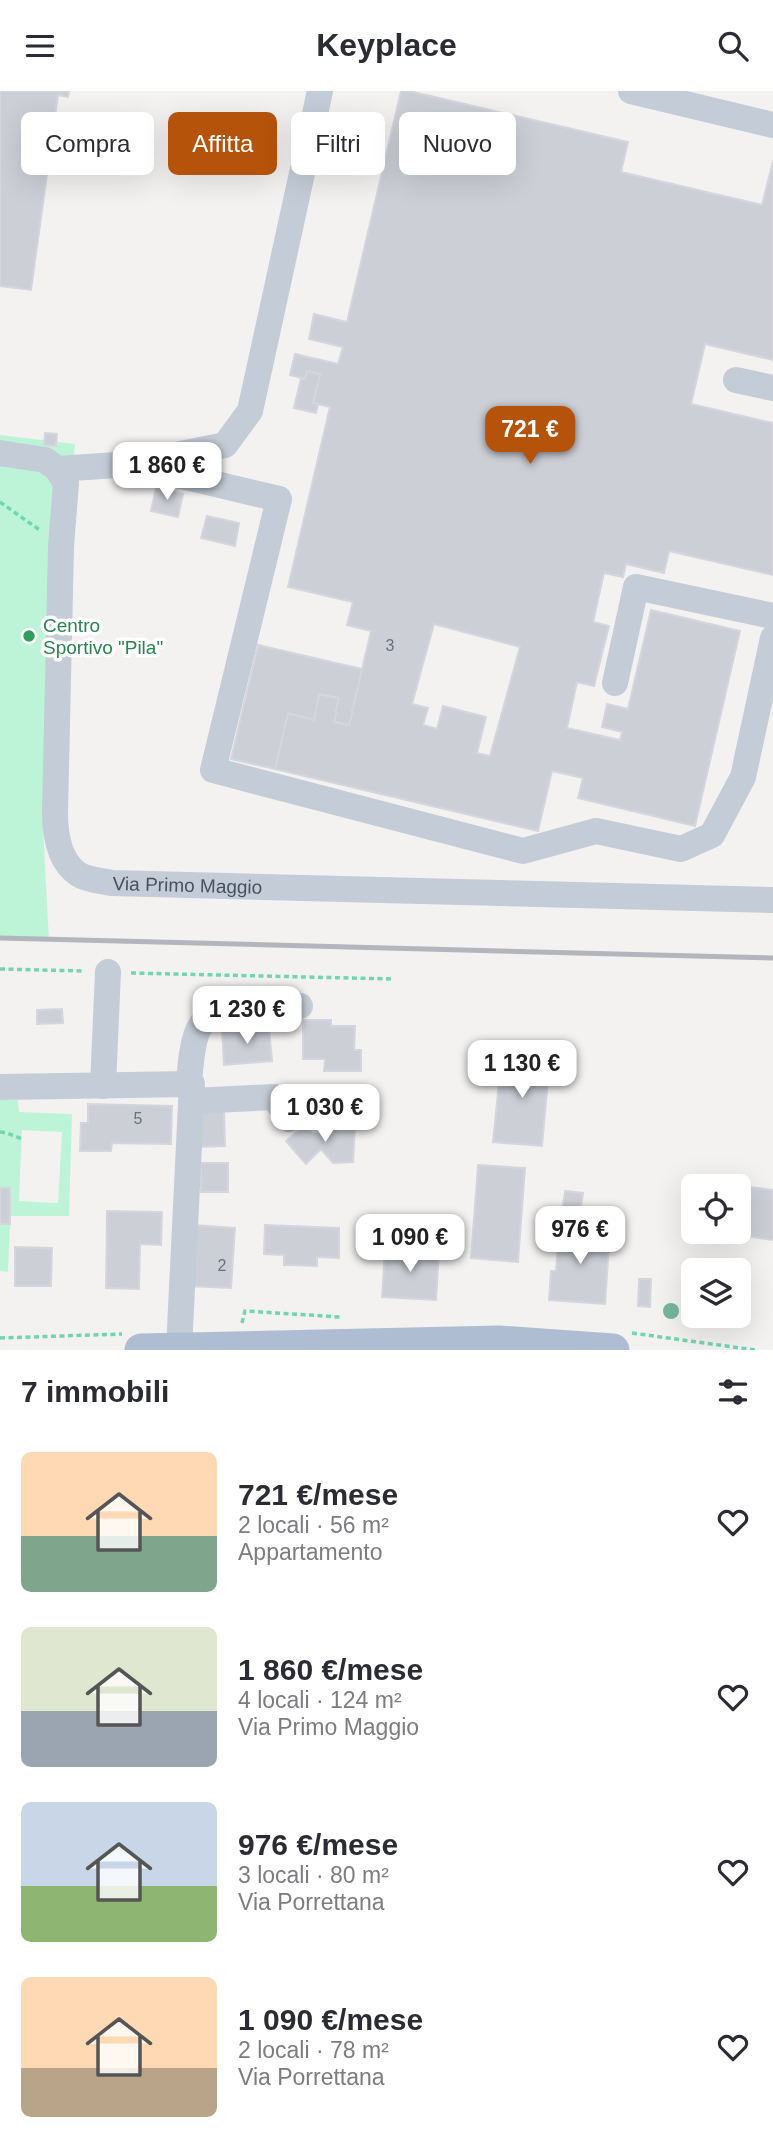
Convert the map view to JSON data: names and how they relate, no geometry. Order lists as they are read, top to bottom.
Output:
{
  "streets": {
    "street": ["Via Primo Maggio"]
  },
  "places": ["Centro Sportivo \"Pila\""],
  "house_numbers": ["3", "5", "2"],
  "page": {
    "header": "Keyplace",
    "chip": [
      "Compra",
      "Affitta",
      "Filtri",
      "Nuovo"
    ],
    "price": [
      "721 €",
      "1 860 €",
      "1 230 €",
      "1 130 €",
      "1 030 €",
      "976 €",
      "1 090 €"
    ],
    "heading": "7 immobili",
    "list": [
      {
        "name": "721 €/mese",
        "note": "2 locali · 56 m² · Appartamento"
      },
      {
        "name": "1 860 €/mese",
        "note": "4 locali · 124 m² · Via Primo Maggio"
      },
      {
        "name": "976 €/mese",
        "note": "3 locali · 80 m² · Via Porrettana"
      },
      {
        "name": "1 090 €/mese",
        "note": "2 locali · 78 m² · Via Porrettana"
      }
    ]
  }
}
